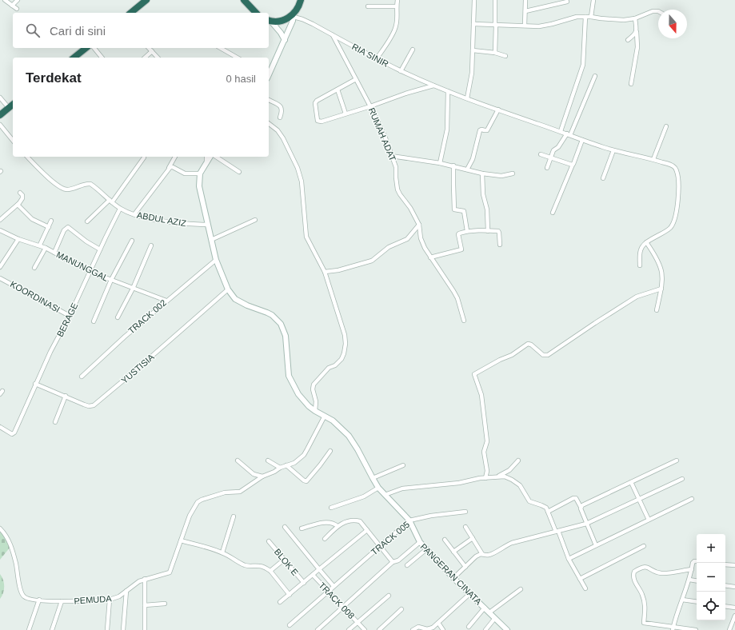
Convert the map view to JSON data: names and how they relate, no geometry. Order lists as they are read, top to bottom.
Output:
{
  "streets": {
    "street": [
      "RIA SINIR",
      "RUMAH ADAT",
      "ABDUL AZIZ",
      "MANUNGGAL",
      "KOORDINASI",
      "TRACK 002",
      "BERAGE",
      "YUSTISIA",
      "TRACK 005",
      "BLOK E",
      "PANGERAN CINATA",
      "PEMUDA",
      "TRACK 008"
    ]
  },
  "crossings": [
    ["RIA SINIR", "RUMAH ADAT"],
    ["ABDUL AZIZ", "BERAGE"],
    ["ABDUL AZIZ", "PANGERAN CINATA"],
    ["MANUNGGAL", "TRACK 002"],
    ["MANUNGGAL", "BERAGE"],
    ["KOORDINASI", "BERAGE"],
    ["TRACK 002", "PANGERAN CINATA"],
    ["BERAGE", "YUSTISIA"],
    ["YUSTISIA", "PANGERAN CINATA"],
    ["TRACK 005", "PANGERAN CINATA"],
    ["TRACK 005", "TRACK 008"]
  ],
  "north": "bottom",
  "page": {
    "search": "Cari di sini",
    "heading": ["Terdekat", "0 hasil"],
    "map_buttons": ["+", "−"]
  }
}
